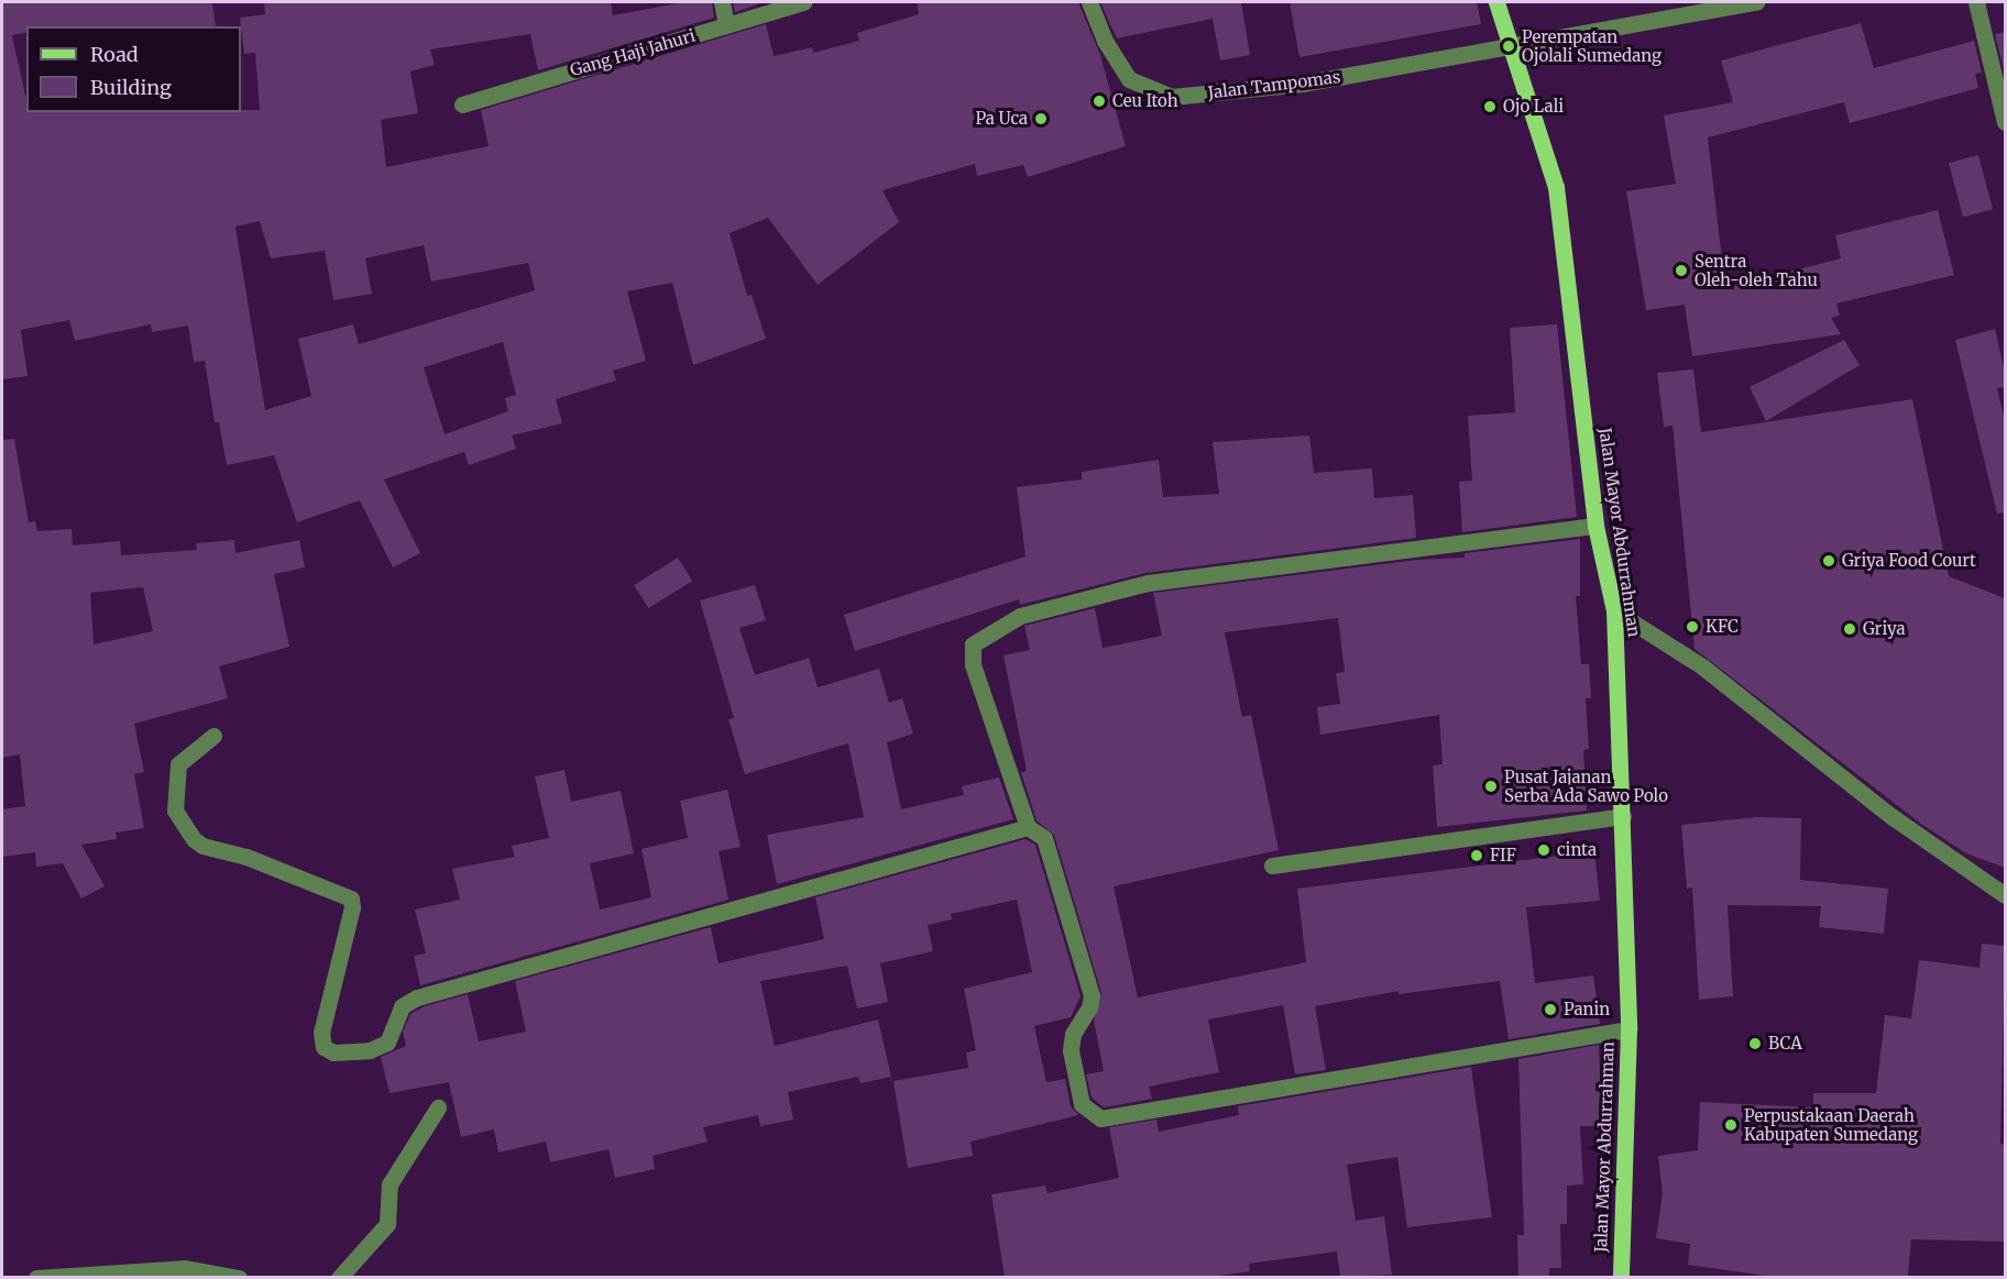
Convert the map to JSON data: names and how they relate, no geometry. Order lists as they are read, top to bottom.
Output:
{
  "streets": {
    "main road": ["Jalan Mayor Abdurrahman"],
    "street": ["Gang Haji Jahuri", "Jalan Tampomas"]
  },
  "crossings": [
    ["Jalan Tampomas", "Jalan Mayor Abdurrahman"]
  ],
  "places": [
    "Perempatan Ojolali Sumedang",
    "Ceu Itoh",
    "Ojo Lali",
    "Pa Uca",
    "Sentra Oleh-oleh Tahu",
    "Griya Food Court",
    "KFC",
    "Griya",
    "Pusat Jajanan Serba Ada Sawo Polo",
    "cinta",
    "FIF",
    "Panin",
    "BCA",
    "Perpustakaan Daerah Kabupaten Sumedang"
  ],
  "legend": ["Road", "Building"]
}
